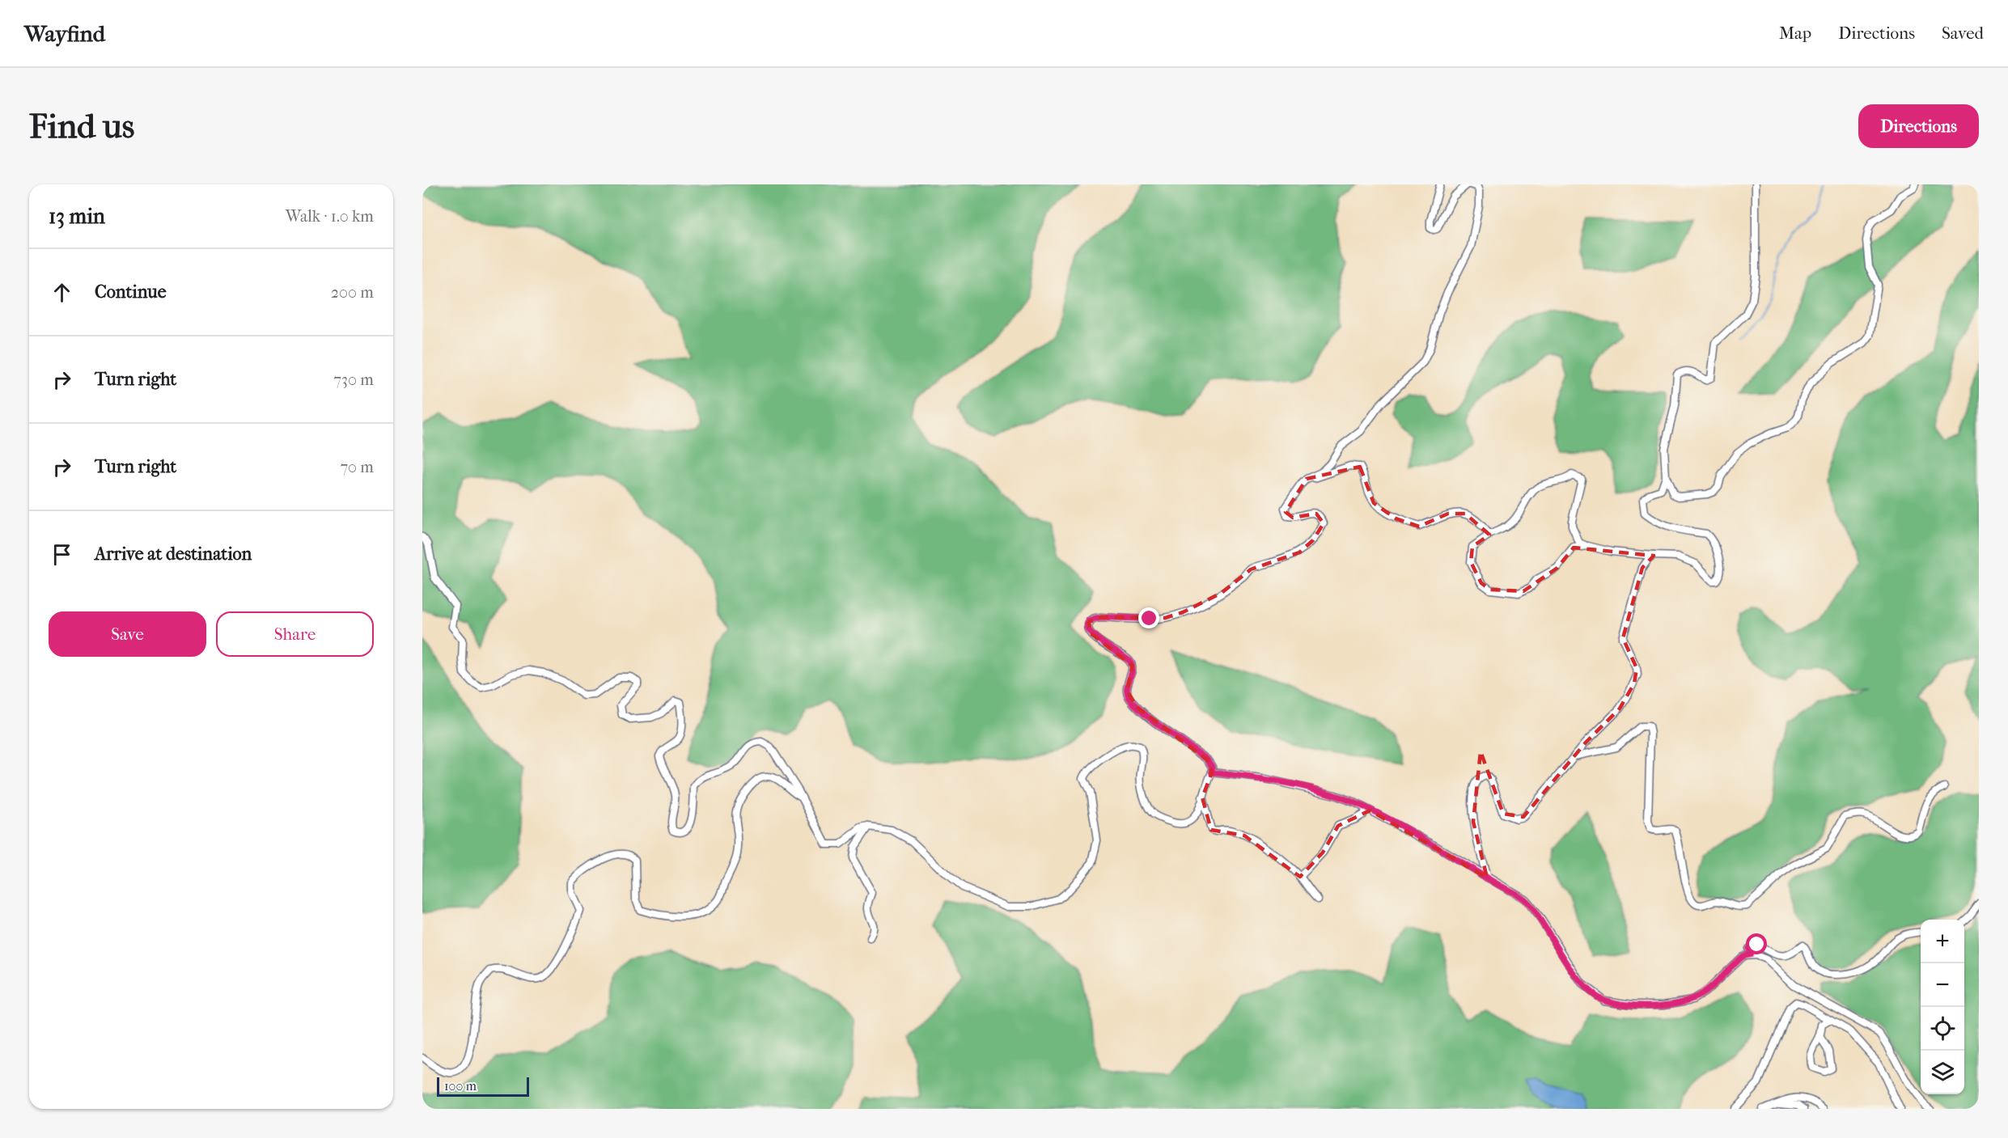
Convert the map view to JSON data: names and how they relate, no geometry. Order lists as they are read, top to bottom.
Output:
{
  "scale_bar": "100 m",
  "page": {
    "header": "Wayfind",
    "nav": ["Map", "Directions", "Saved"],
    "buttons": [
      "Directions",
      ["Save", "Share"]
    ],
    "title": "Find us",
    "heading": ["13 min", "Walk · 1.0 km"],
    "list": [
      ["Continue", "200 m"],
      ["Turn right", "730 m"],
      ["Turn right", "70 m"],
      "Arrive at destination"
    ],
    "map_buttons": ["+", "−"],
    "scale": "100 m"
  }
}
